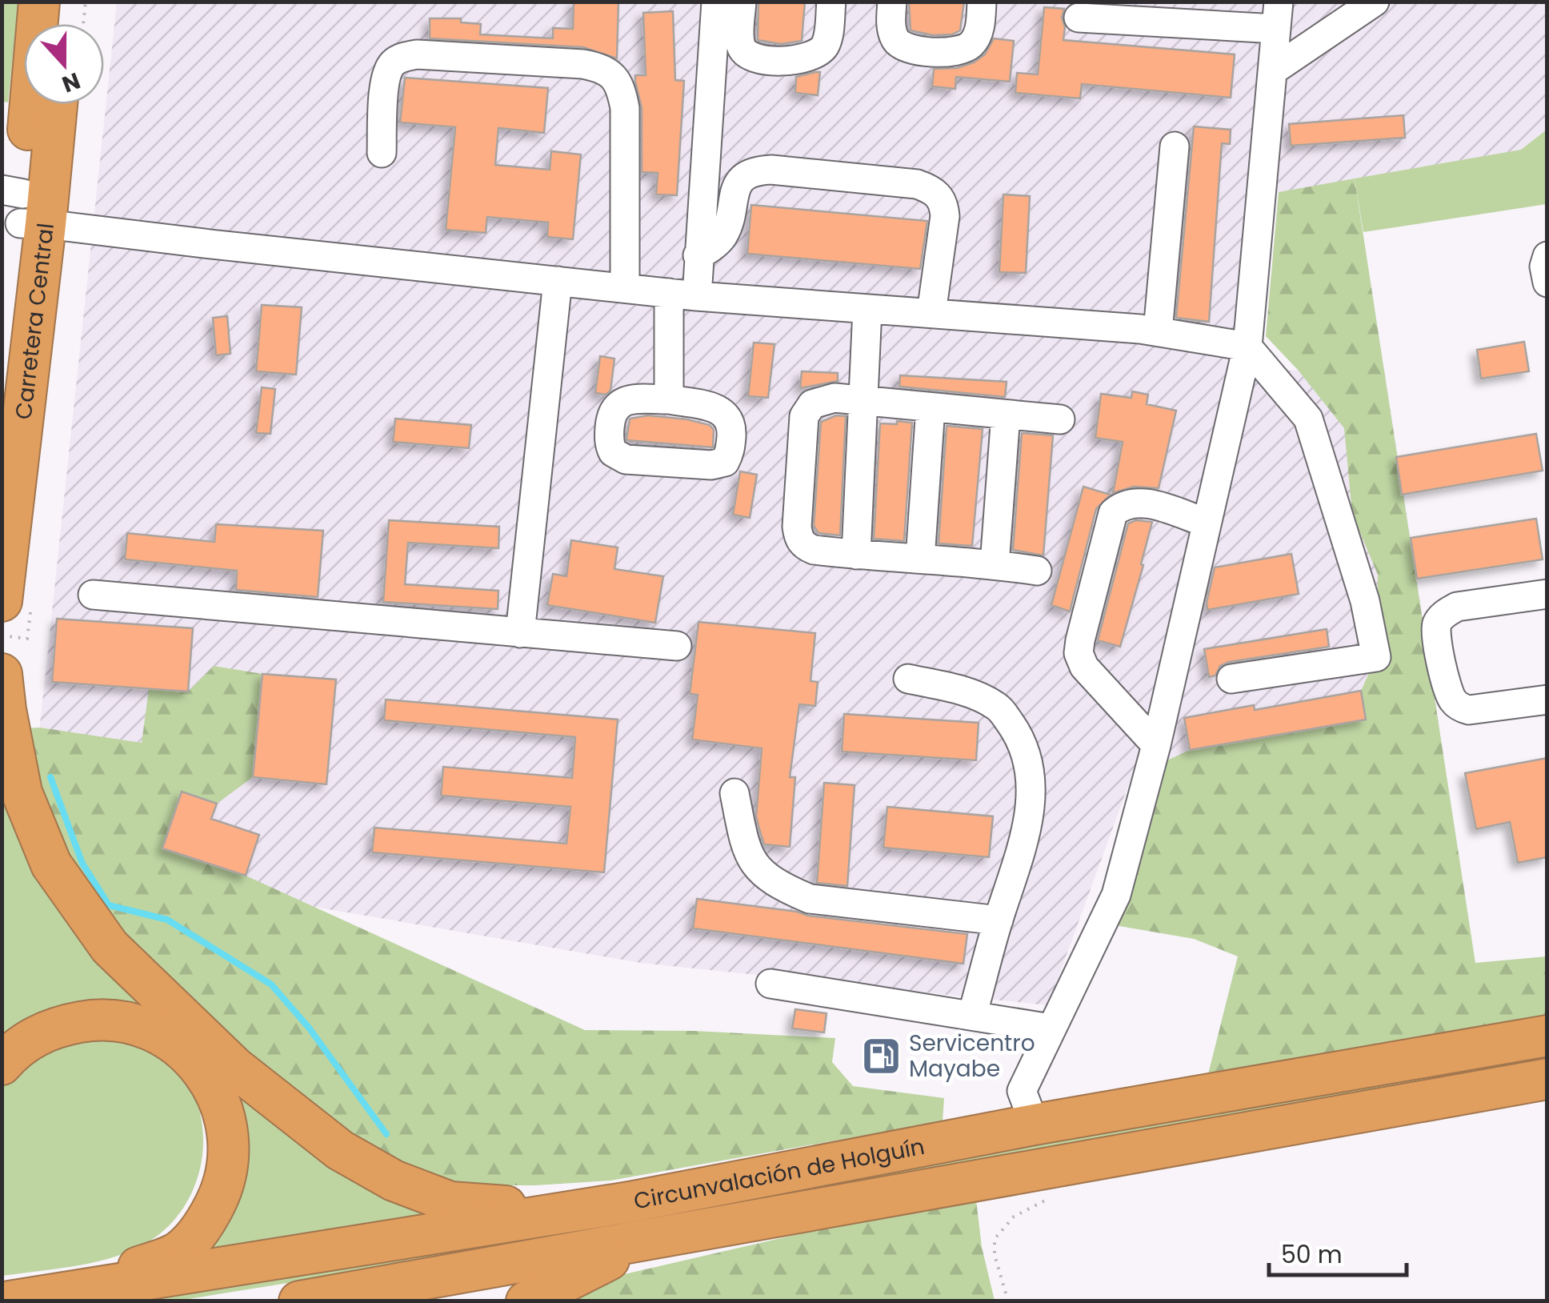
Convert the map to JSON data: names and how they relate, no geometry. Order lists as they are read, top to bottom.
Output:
{
  "streets": {
    "highway": ["Carretera Central", "Circunvalación de Holguín"]
  },
  "places": {
    "fuel station": ["Servicentro Mayabe"]
  },
  "scale_bar": "50 m",
  "north": "bottom"
}
